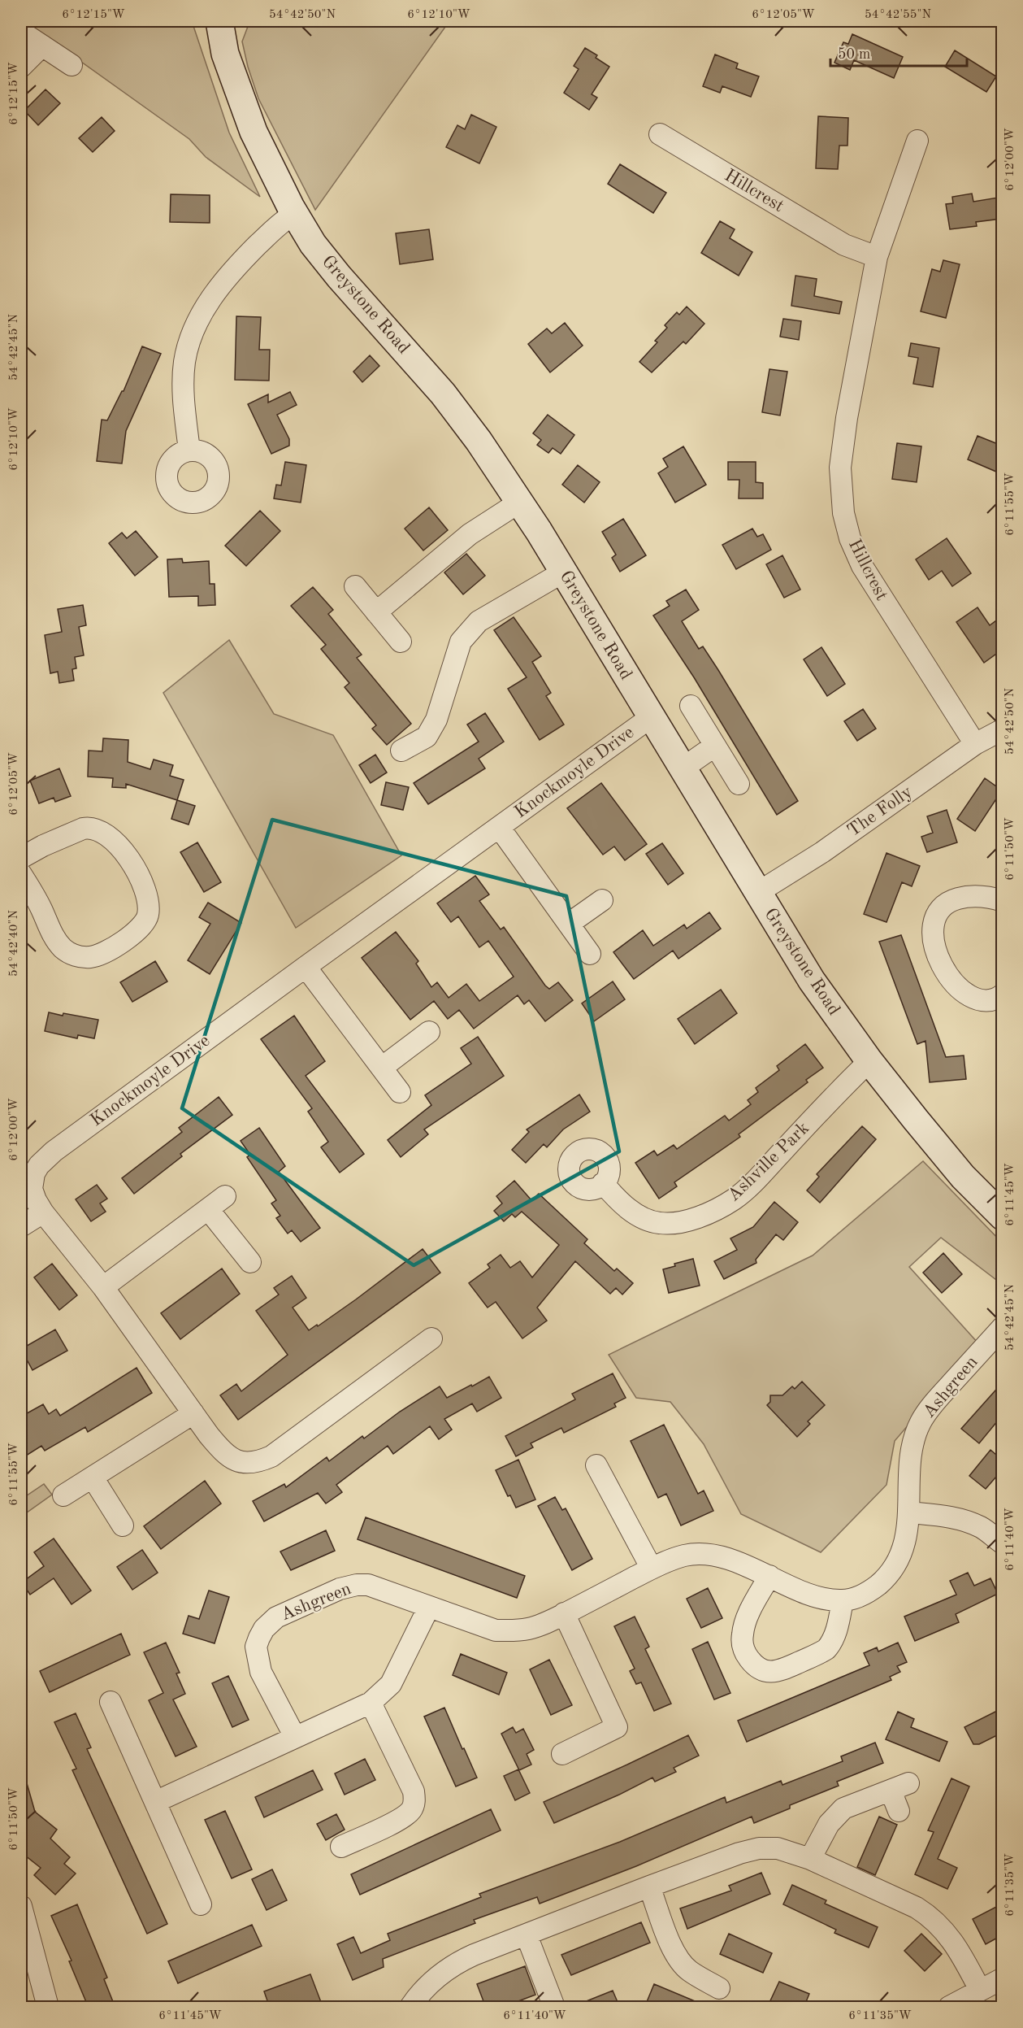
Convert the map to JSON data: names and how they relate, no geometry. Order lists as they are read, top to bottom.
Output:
{
  "streets": {
    "main road": ["Greystone Road"],
    "street": [
      "Hillcrest",
      "Knockmoyle Drive",
      "The Folly",
      "Ashville Park",
      "Ashgreen"
    ]
  },
  "crossings": [
    ["Hillcrest", "The Folly"],
    ["Greystone Road", "Knockmoyle Drive"],
    ["Greystone Road", "The Folly"],
    ["Greystone Road", "Ashville Park"]
  ],
  "scale_bar": "50 m",
  "coordinates": [
    "6°12'15\"W",
    "54°42'50\"N",
    "6°12'10\"W",
    "6°12'05\"W",
    "54°42'55\"N",
    "6°12'00\"W",
    "54°42'45\"N",
    "6°11'55\"W",
    "6°11'50\"W",
    "54°42'40\"N",
    "6°11'45\"W",
    "6°11'40\"W",
    "6°11'35\"W"
  ]
}
